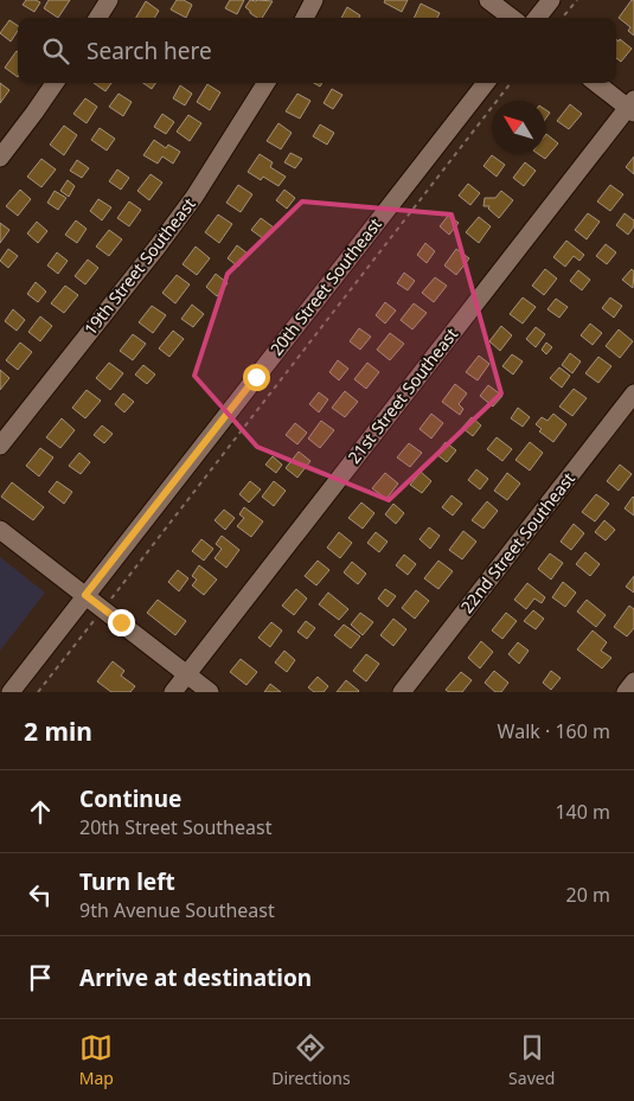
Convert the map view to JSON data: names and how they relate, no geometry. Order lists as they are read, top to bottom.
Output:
{
  "streets": {
    "street": [
      "19th Street Southeast",
      "20th Street Southeast",
      "21st Street Southeast",
      "22nd Street Southeast"
    ]
  },
  "north": "top left",
  "page": {
    "search": "Search here",
    "heading": ["2 min", "Walk · 160 m"],
    "list": [
      ["Continue", "20th Street Southeast", "140 m"],
      ["Turn left", "9th Avenue Southeast", "20 m"],
      "Arrive at destination"
    ],
    "nav": ["Map", "Directions", "Saved"]
  }
}
